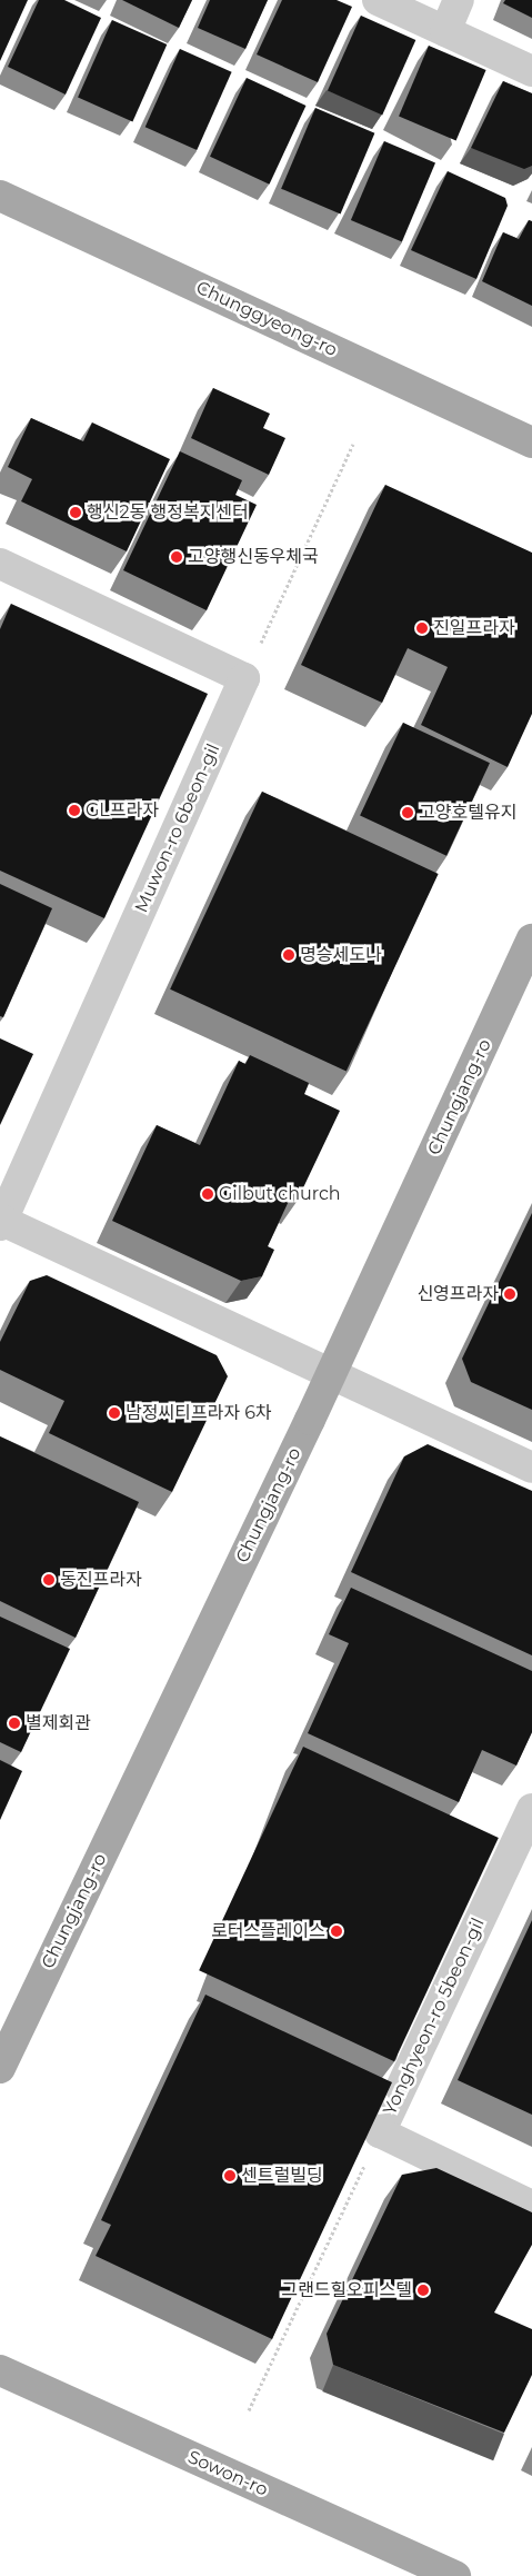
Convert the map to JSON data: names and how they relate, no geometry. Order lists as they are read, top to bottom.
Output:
{
  "streets": {
    "main road": ["Chunggyeong-ro", "Chungjang-ro", "Sowon-ro"],
    "street": ["Muwon-ro 6beon-gil", "Yonghyeon-ro 5beon-gil"]
  },
  "places": [
    "행신2동 행정복지센터",
    "고양행신동우체국",
    "진일프라자",
    "GL프라자",
    "고양호텔유지",
    "명승세도나",
    "Gilbut church",
    "신영프라자",
    "남정씨티프라자 6차",
    "동진프라자",
    "별제회관",
    "로터스플레이스",
    "센트럴빌딩",
    "그랜드힐오피스텔"
  ]
}
